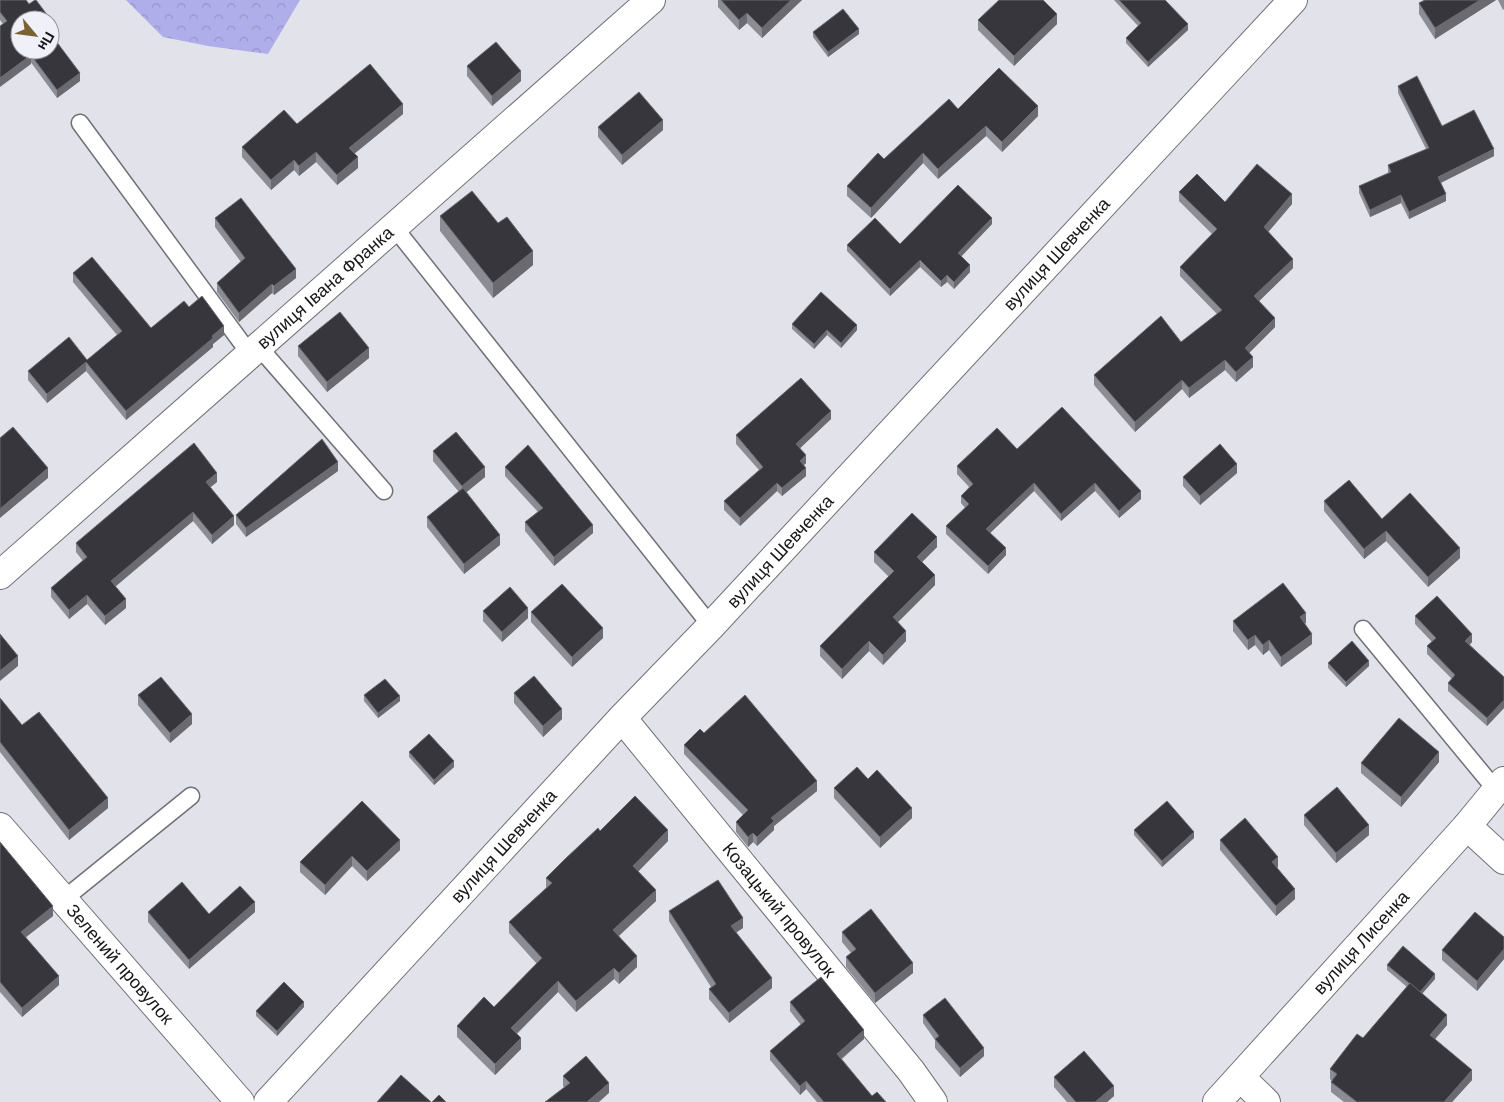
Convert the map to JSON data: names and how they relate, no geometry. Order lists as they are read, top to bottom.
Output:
{
  "streets": {
    "street": [
      "вулиця Шевченка",
      "вулиця Івана Франка",
      "Козацький провулок",
      "вулиця Лисенка",
      "Зелений провулок"
    ]
  },
  "crossings": [
    ["вулиця Шевченка", "Козацький провулок"]
  ],
  "north": "bottom right"
}
